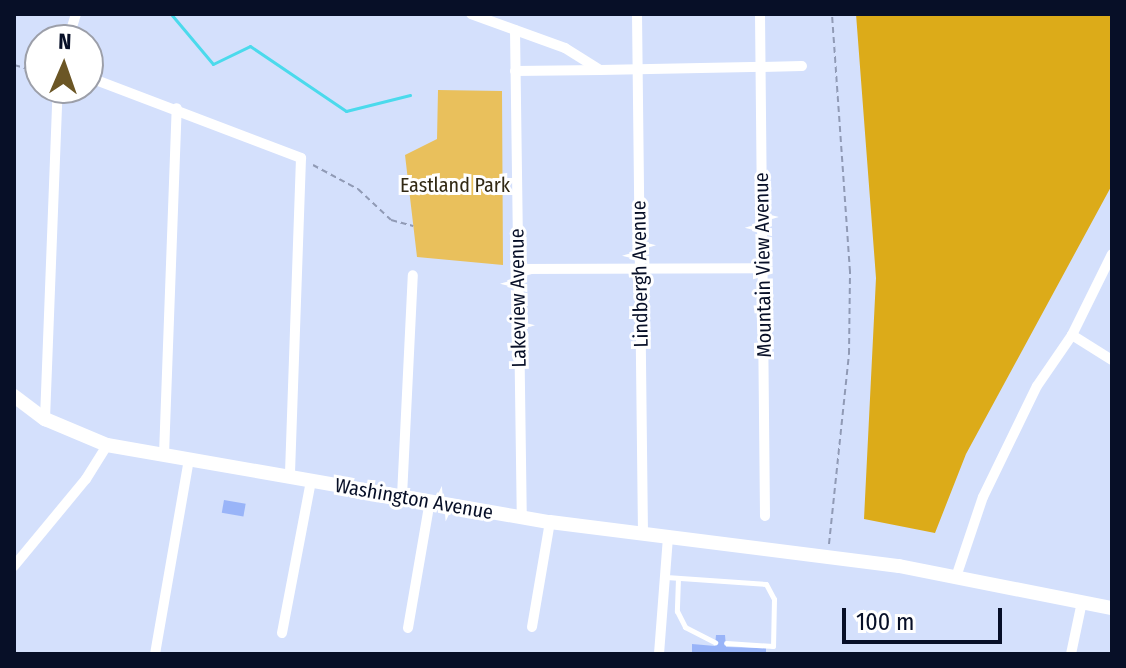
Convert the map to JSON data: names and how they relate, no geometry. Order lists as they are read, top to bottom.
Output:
{
  "streets": {
    "street": [
      "Mountain View Avenue",
      "Lindbergh Avenue",
      "Lakeview Avenue",
      "Washington Avenue"
    ]
  },
  "crossings": [
    ["Lindbergh Avenue", "Washington Avenue"],
    ["Lakeview Avenue", "Washington Avenue"]
  ],
  "parks": ["Eastland Park"],
  "scale_bar": "100 m",
  "north": "top"
}
